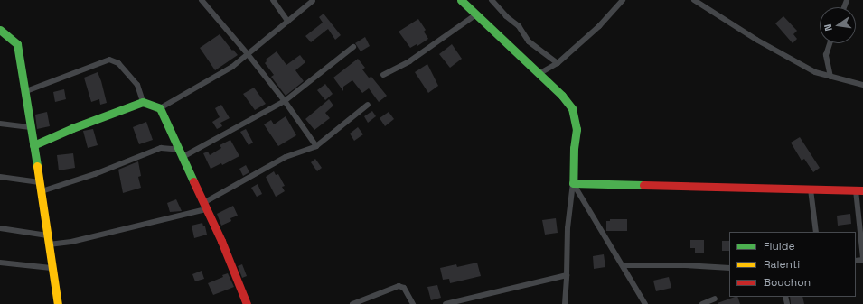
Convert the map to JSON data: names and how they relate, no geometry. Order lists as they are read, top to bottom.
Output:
{
  "legend": ["Fluide", "Ralenti", "Bouchon"],
  "north": "left"
}
